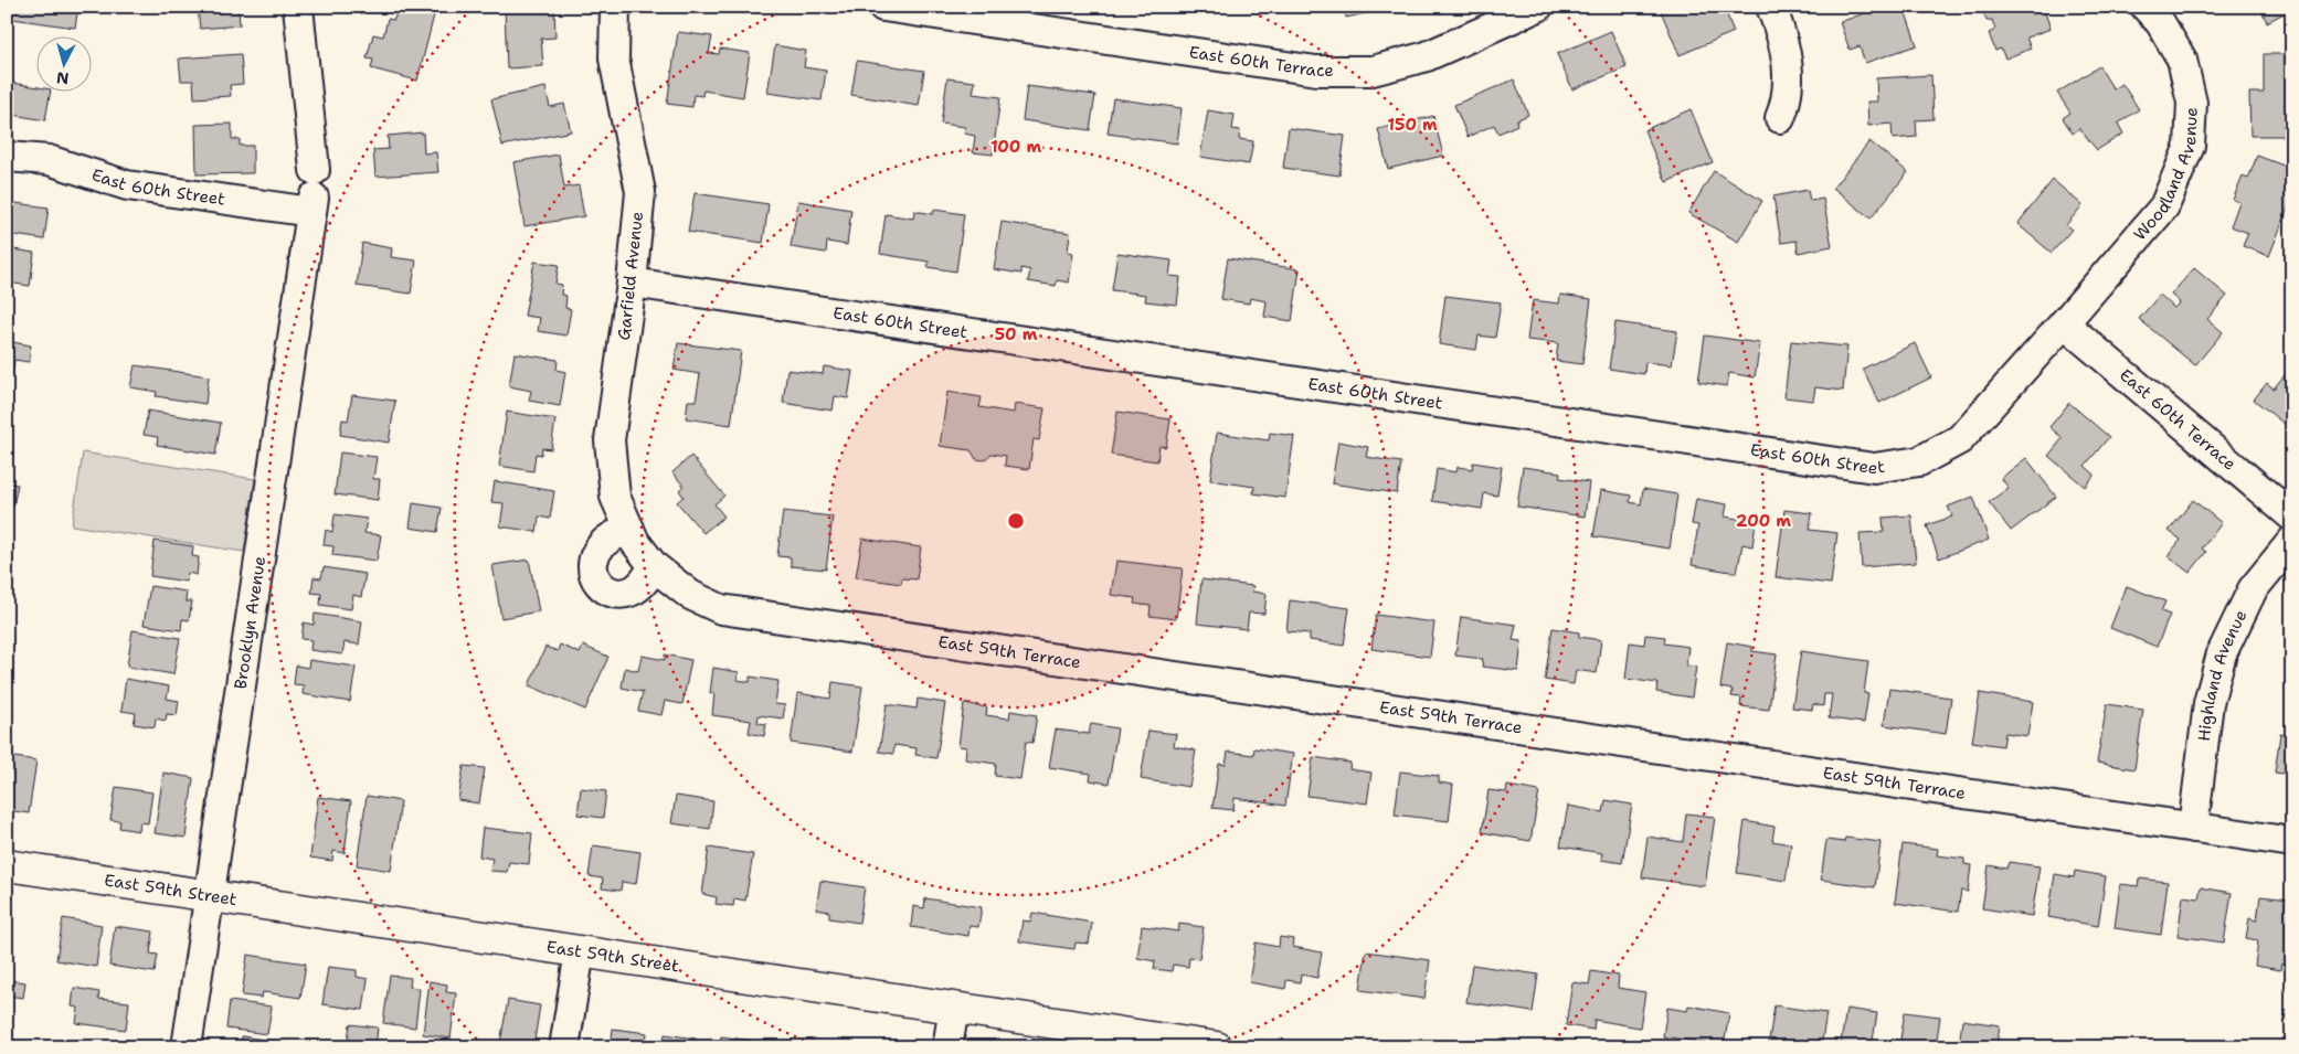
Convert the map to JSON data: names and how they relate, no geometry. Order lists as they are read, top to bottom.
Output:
{
  "streets": {
    "street": [
      "East 60th Terrace",
      "Woodland Avenue",
      "East 60th Street",
      "Garfield Avenue",
      "Brooklyn Avenue",
      "East 59th Terrace",
      "Highland Avenue",
      "East 59th Street"
    ]
  },
  "crossings": [
    ["East 60th Terrace", "Woodland Avenue"],
    ["East 60th Terrace", "East 60th Street"],
    ["Woodland Avenue", "East 60th Street"],
    ["East 60th Street", "Garfield Avenue"],
    ["East 60th Street", "Brooklyn Avenue"],
    ["Garfield Avenue", "East 59th Terrace"],
    ["Brooklyn Avenue", "East 59th Street"],
    ["East 59th Terrace", "Highland Avenue"]
  ],
  "north": "bottom",
  "rings": [
    "150 m",
    "100 m",
    "50 m",
    "200 m"
  ]
}
